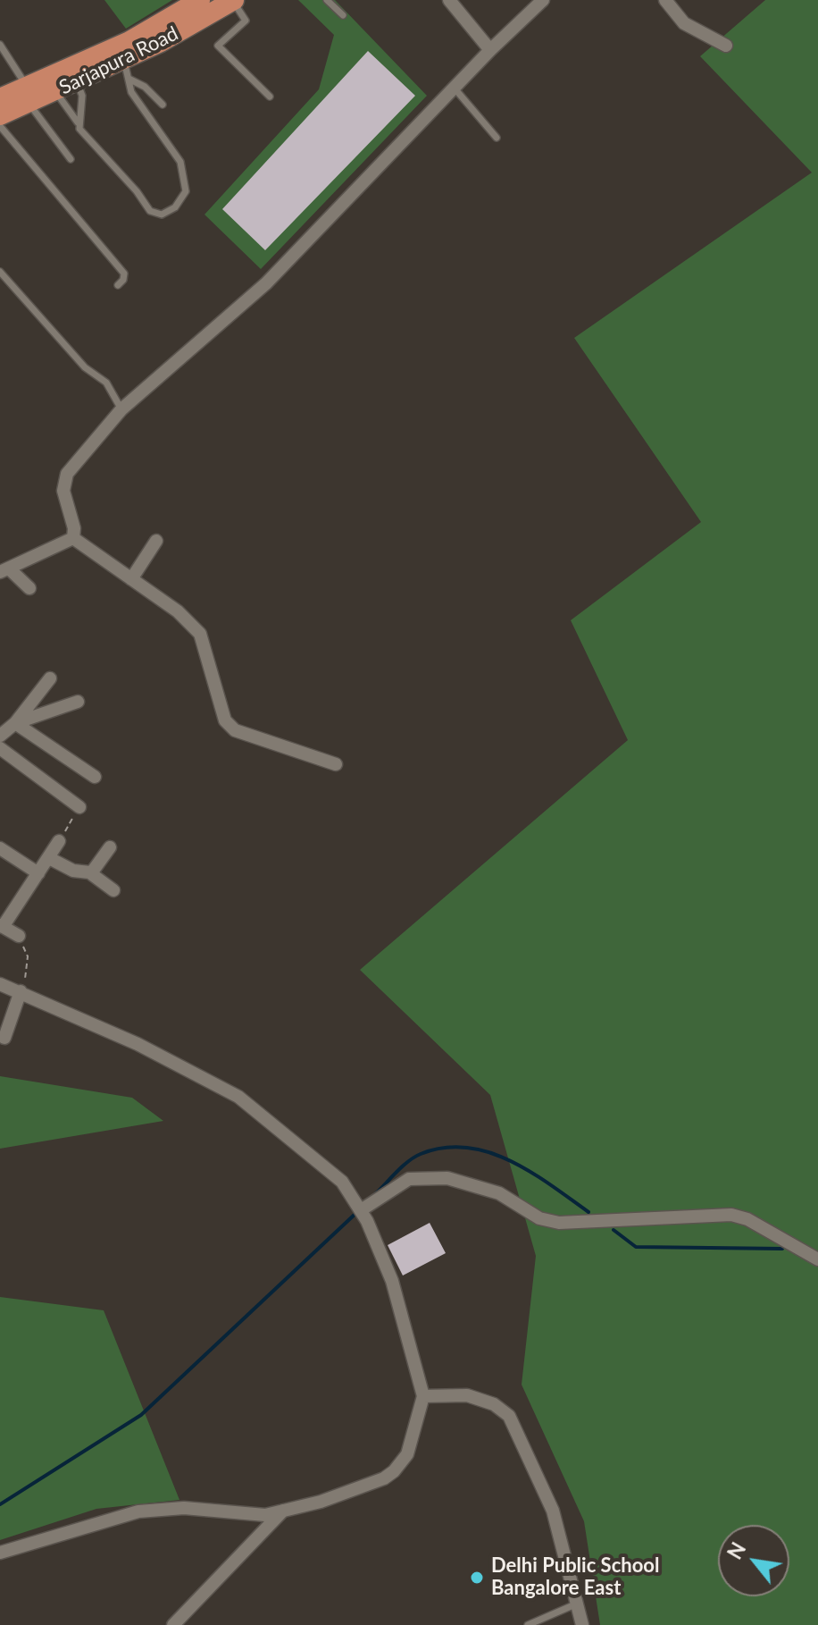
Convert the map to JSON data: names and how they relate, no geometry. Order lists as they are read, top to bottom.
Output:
{
  "streets": {
    "main road": ["Sarjapura Road"]
  },
  "places": ["Delhi Public School Bangalore East"],
  "north": "top left"
}
